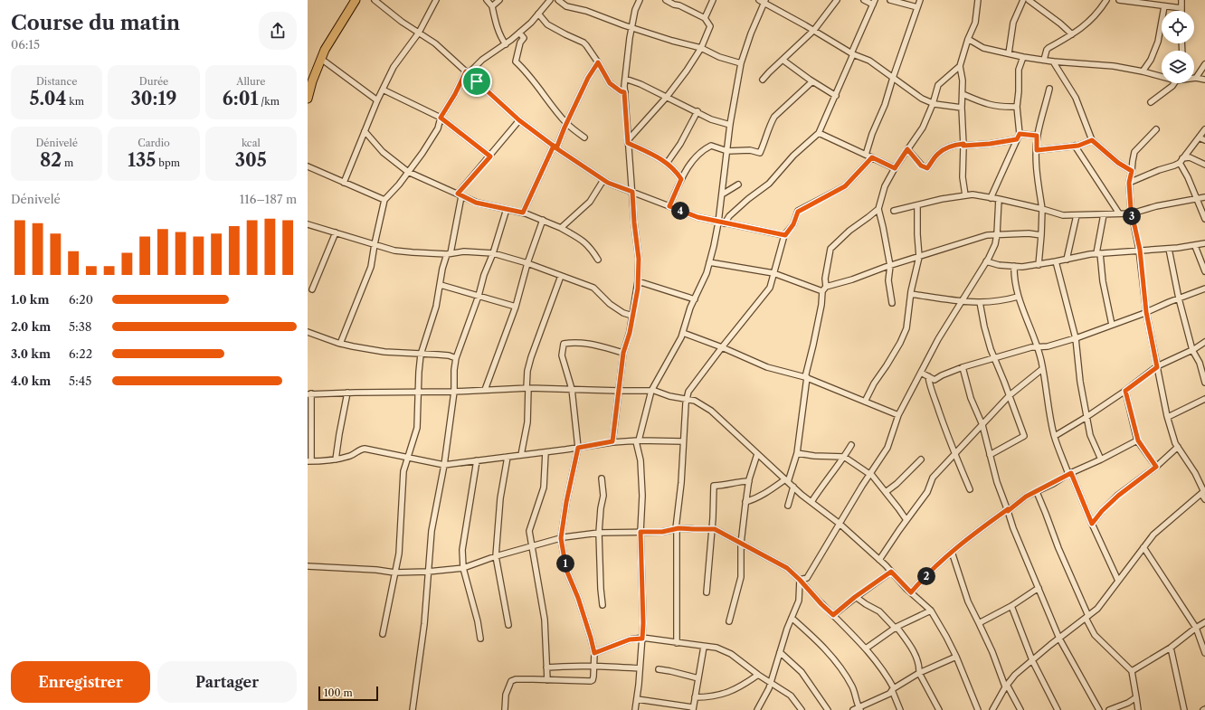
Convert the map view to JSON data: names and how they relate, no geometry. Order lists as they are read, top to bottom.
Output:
{
  "scale_bar": "100 m",
  "page": {
    "heading": ["Course du matin", "06:15"],
    "stats": [
      ["Distance", "5.04 km"],
      ["Durée", "30:19"],
      ["Allure", "6:01 /km"],
      ["Dénivelé", "82 m"],
      ["Cardio", "135 bpm"],
      ["kcal", "305"]
    ],
    "chart": ["Dénivelé", "116–187 m"],
    "pins": [
      "4",
      "3",
      "1",
      "2"
    ],
    "list": [
      {
        "name": "1.0 km",
        "note": "6:20"
      },
      {
        "name": "2.0 km",
        "note": "5:38"
      },
      {
        "name": "3.0 km",
        "note": "6:22"
      },
      {
        "name": "4.0 km",
        "note": "5:45"
      }
    ],
    "buttons": ["Enregistrer", "Partager"],
    "scale": "100 m"
  }
}
